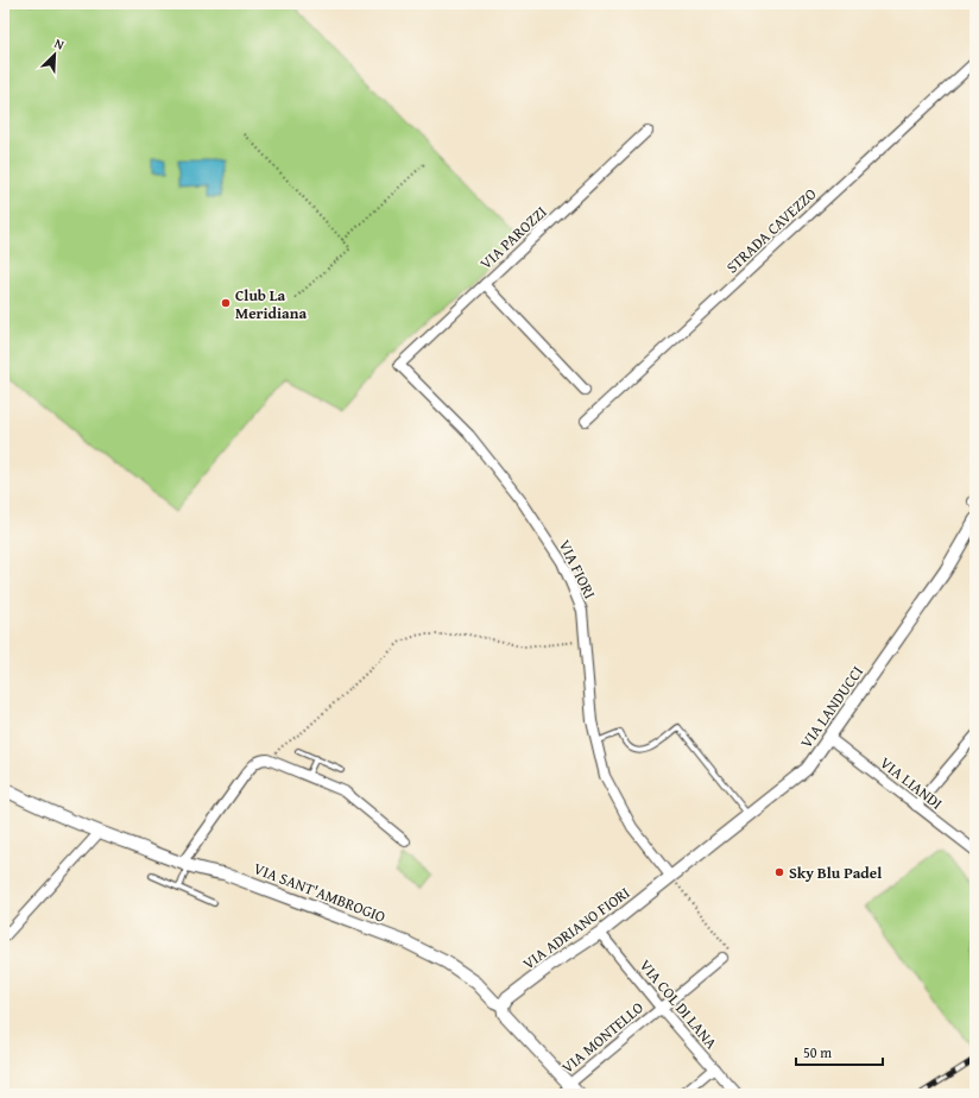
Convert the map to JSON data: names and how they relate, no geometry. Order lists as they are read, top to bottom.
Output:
{
  "streets": {
    "street": [
      "STRADA CAVEZZO",
      "VIA PAROZZI",
      "VIA FIORI",
      "VIA LANDUCCI",
      "VIA LIANDI",
      "VIA SANT'AMBROGIO",
      "VIA ADRIANO FIORI",
      "VIA COL DI LANA",
      "VIA MONTELLO"
    ]
  },
  "crossings": [
    ["VIA PAROZZI", "VIA FIORI"],
    ["VIA FIORI", "VIA LANDUCCI"],
    ["VIA FIORI", "VIA ADRIANO FIORI"],
    ["VIA LANDUCCI", "VIA LIANDI"],
    ["VIA LANDUCCI", "VIA ADRIANO FIORI"],
    ["VIA SANT'AMBROGIO", "VIA ADRIANO FIORI"],
    ["VIA SANT'AMBROGIO", "VIA MONTELLO"],
    ["VIA ADRIANO FIORI", "VIA COL DI LANA"],
    ["VIA COL DI LANA", "VIA MONTELLO"]
  ],
  "places": ["Club La Meridiana", "Sky Blu Padel"],
  "scale_bar": "50 m",
  "north": "top right"
}
